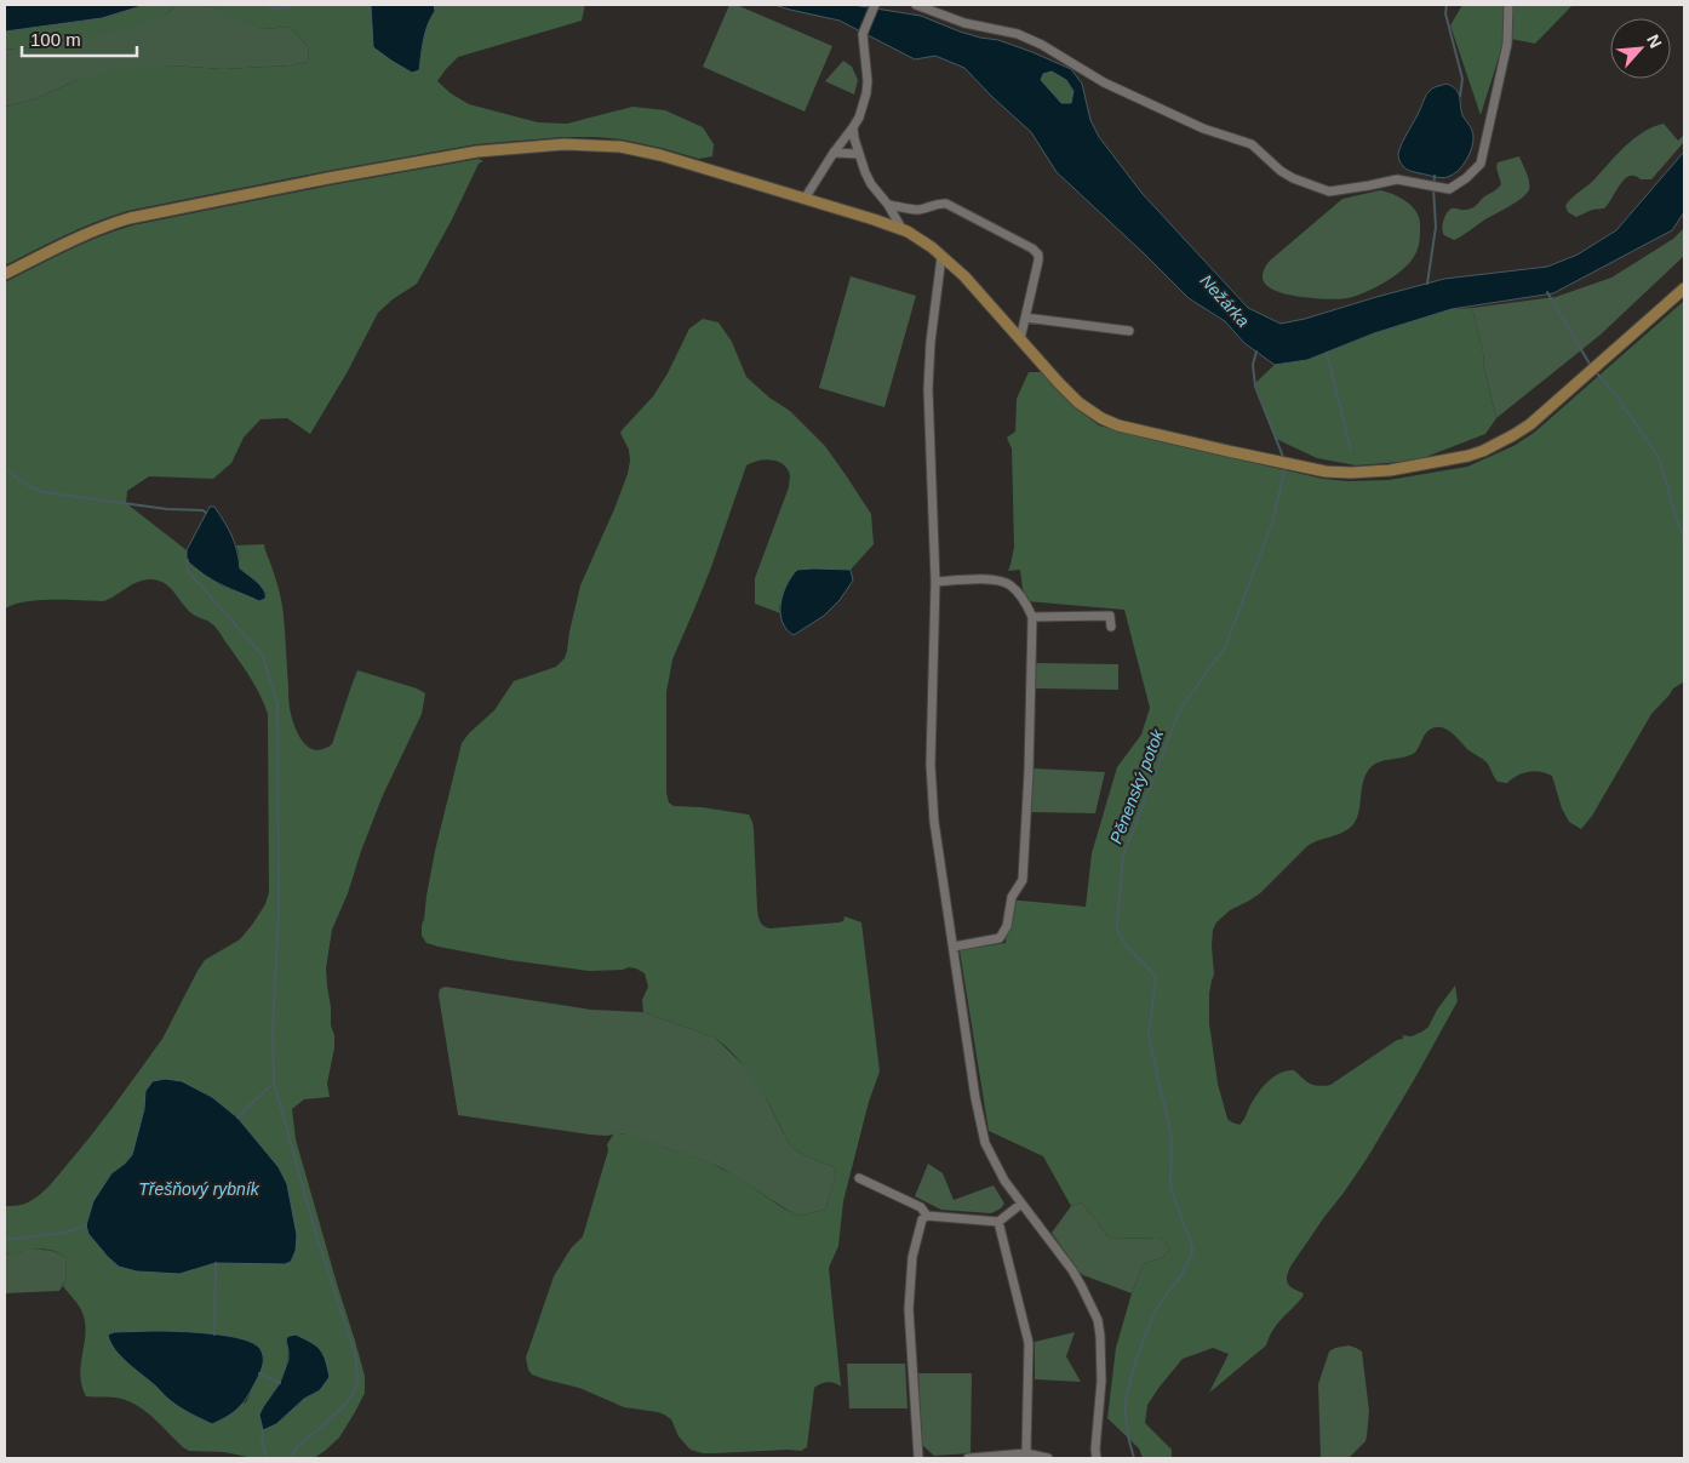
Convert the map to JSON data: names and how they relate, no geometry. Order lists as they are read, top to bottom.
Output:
{
  "water": ["Nežárka", "Pěnenský potok", "Třešňový rybník"],
  "scale_bar": "100 m",
  "north": "top right"
}
